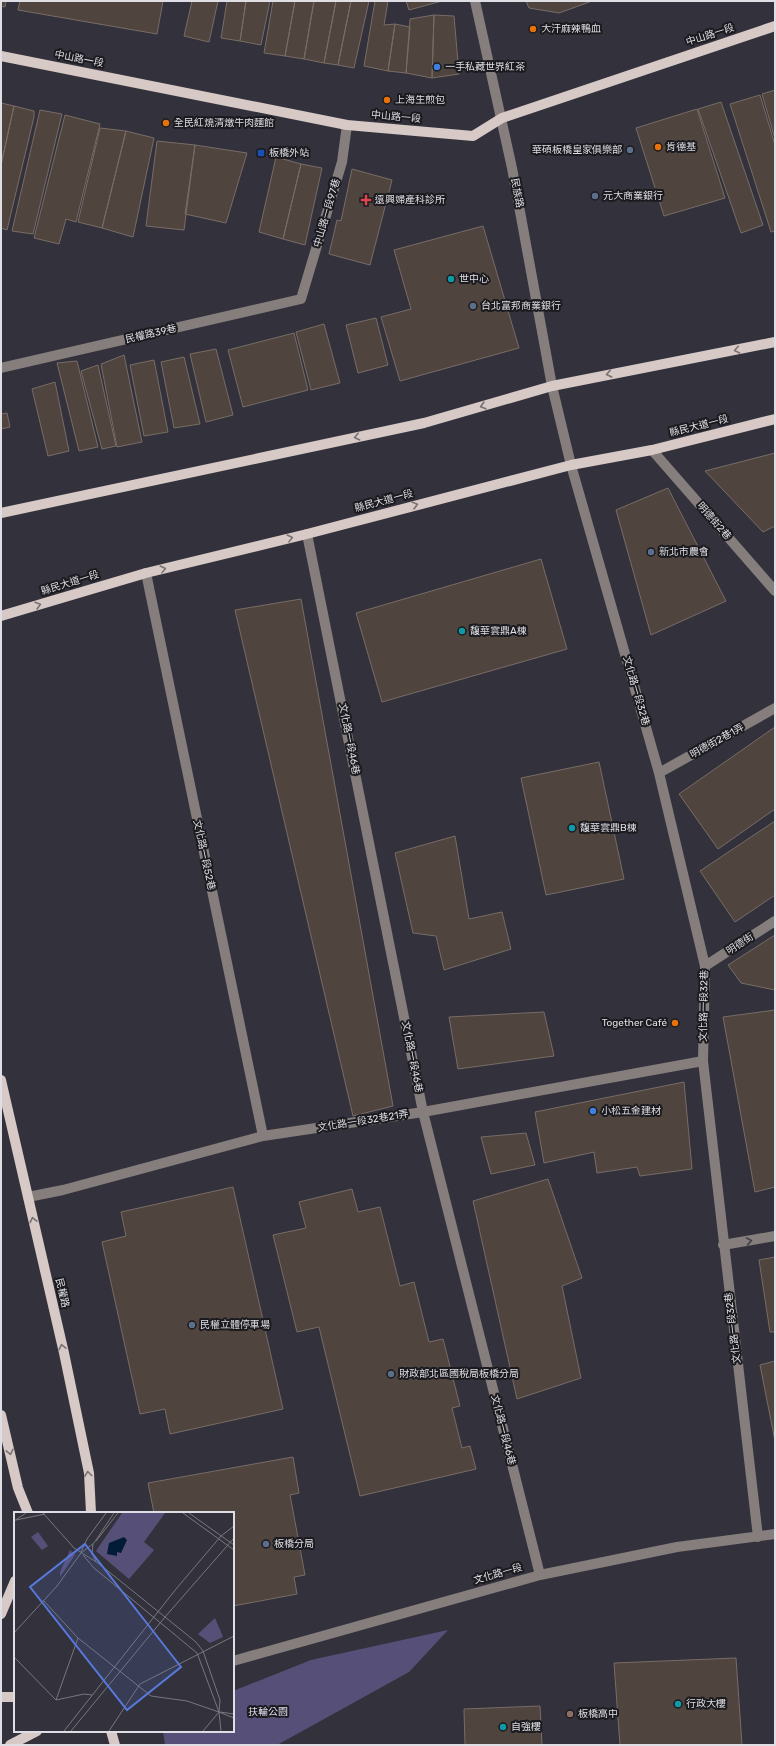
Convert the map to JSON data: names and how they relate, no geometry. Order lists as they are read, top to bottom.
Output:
{
  "streets": {
    "main road": ["中山路一段", "縣民大道一段", "民權路"],
    "street": [
      "民族路",
      "中山路一段97巷",
      "民權路39巷",
      "明德街2巷",
      "文化路一段32巷",
      "文化路一段46巷",
      "明德街2巷1弄",
      "文化路一段52巷",
      "明德街",
      "文化路一段32巷21弄",
      "文化路一段"
    ]
  },
  "crossings": [
    ["中山路一段", "民族路"],
    ["中山路一段", "中山路一段97巷"],
    ["民族路", "縣民大道一段"],
    ["民族路", "文化路一段32巷"],
    ["中山路一段97巷", "民權路39巷"],
    ["縣民大道一段", "明德街2巷"],
    ["縣民大道一段", "文化路一段32巷"],
    ["縣民大道一段", "文化路一段46巷"],
    ["縣民大道一段", "文化路一段52巷"],
    ["文化路一段32巷", "明德街2巷1弄"],
    ["文化路一段32巷", "明德街"],
    ["文化路一段32巷", "文化路一段32巷21弄"],
    ["文化路一段32巷", "文化路一段"],
    ["文化路一段46巷", "文化路一段32巷21弄"],
    ["文化路一段46巷", "文化路一段"],
    ["文化路一段52巷", "文化路一段32巷21弄"],
    ["文化路一段32巷21弄", "民權路"]
  ],
  "parks": ["扶輪公園"],
  "places": {
    "other": [
      "大汗麻辣鴨血",
      "一手私藏世界紅茶",
      "上海生煎包",
      "全民紅燒清燉牛肉麵館",
      "肯德基",
      "華碩板橋皇家俱樂部",
      "元大商業銀行",
      "世中心",
      "台北富邦商業銀行",
      "新北市農會",
      "馥華雲鼎A棟",
      "馥華雲鼎B棟",
      "Together Café",
      "小松五金建材",
      "民權立體停車場",
      "財政部北區國稅局板橋分局",
      "板橋分局",
      "行政大樓",
      "板橋高中",
      "自強樓"
    ],
    "transit": ["板橋外站"],
    "health": ["遠興婦產科診所"]
  }
}
